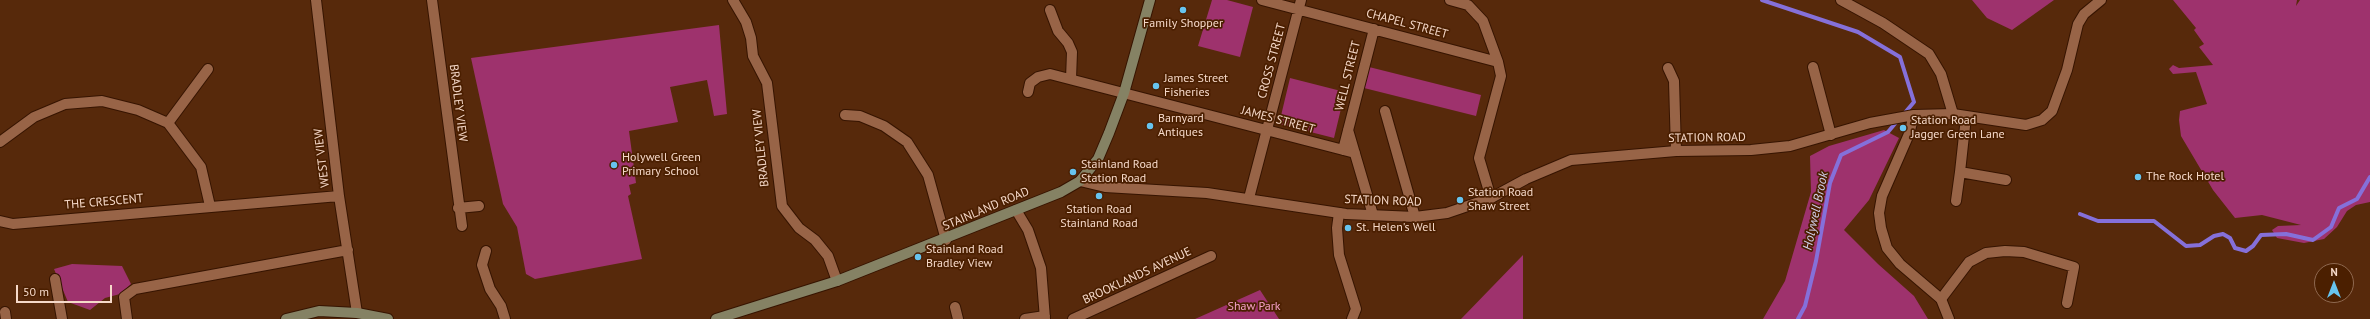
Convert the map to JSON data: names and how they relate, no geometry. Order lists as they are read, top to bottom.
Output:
{
  "streets": {
    "main road": ["STAINLAND ROAD"],
    "street": [
      "CHAPEL STREET",
      "CROSS STREET",
      "WELL STREET",
      "BRADLEY VIEW",
      "JAMES STREET",
      "STATION ROAD",
      "WEST VIEW",
      "THE CRESCENT",
      "BROOKLANDS AVENUE"
    ]
  },
  "crossings": [
    ["CHAPEL STREET", "CROSS STREET"],
    ["CHAPEL STREET", "WELL STREET"],
    ["CROSS STREET", "JAMES STREET"],
    ["CROSS STREET", "STATION ROAD"],
    ["WELL STREET", "JAMES STREET"],
    ["WELL STREET", "STATION ROAD"],
    ["BRADLEY VIEW", "STAINLAND ROAD"],
    ["JAMES STREET", "STAINLAND ROAD"],
    ["STATION ROAD", "STAINLAND ROAD"],
    ["WEST VIEW", "THE CRESCENT"]
  ],
  "water": ["Holywell Brook"],
  "parks": ["Shaw Park"],
  "places": [
    "Family Shopper",
    "James Street Fisheries",
    "Barnyard Antiques",
    "Station Road Jagger Green Lane",
    "Holywell Green Primary School",
    "Stainland Road Station Road",
    "The Rock Hotel",
    "Station Road Stainland Road",
    "Station Road Shaw Street",
    "St. Helen's Well",
    "Stainland Road Bradley View"
  ],
  "scale_bar": "50 m",
  "north": "top"
}
